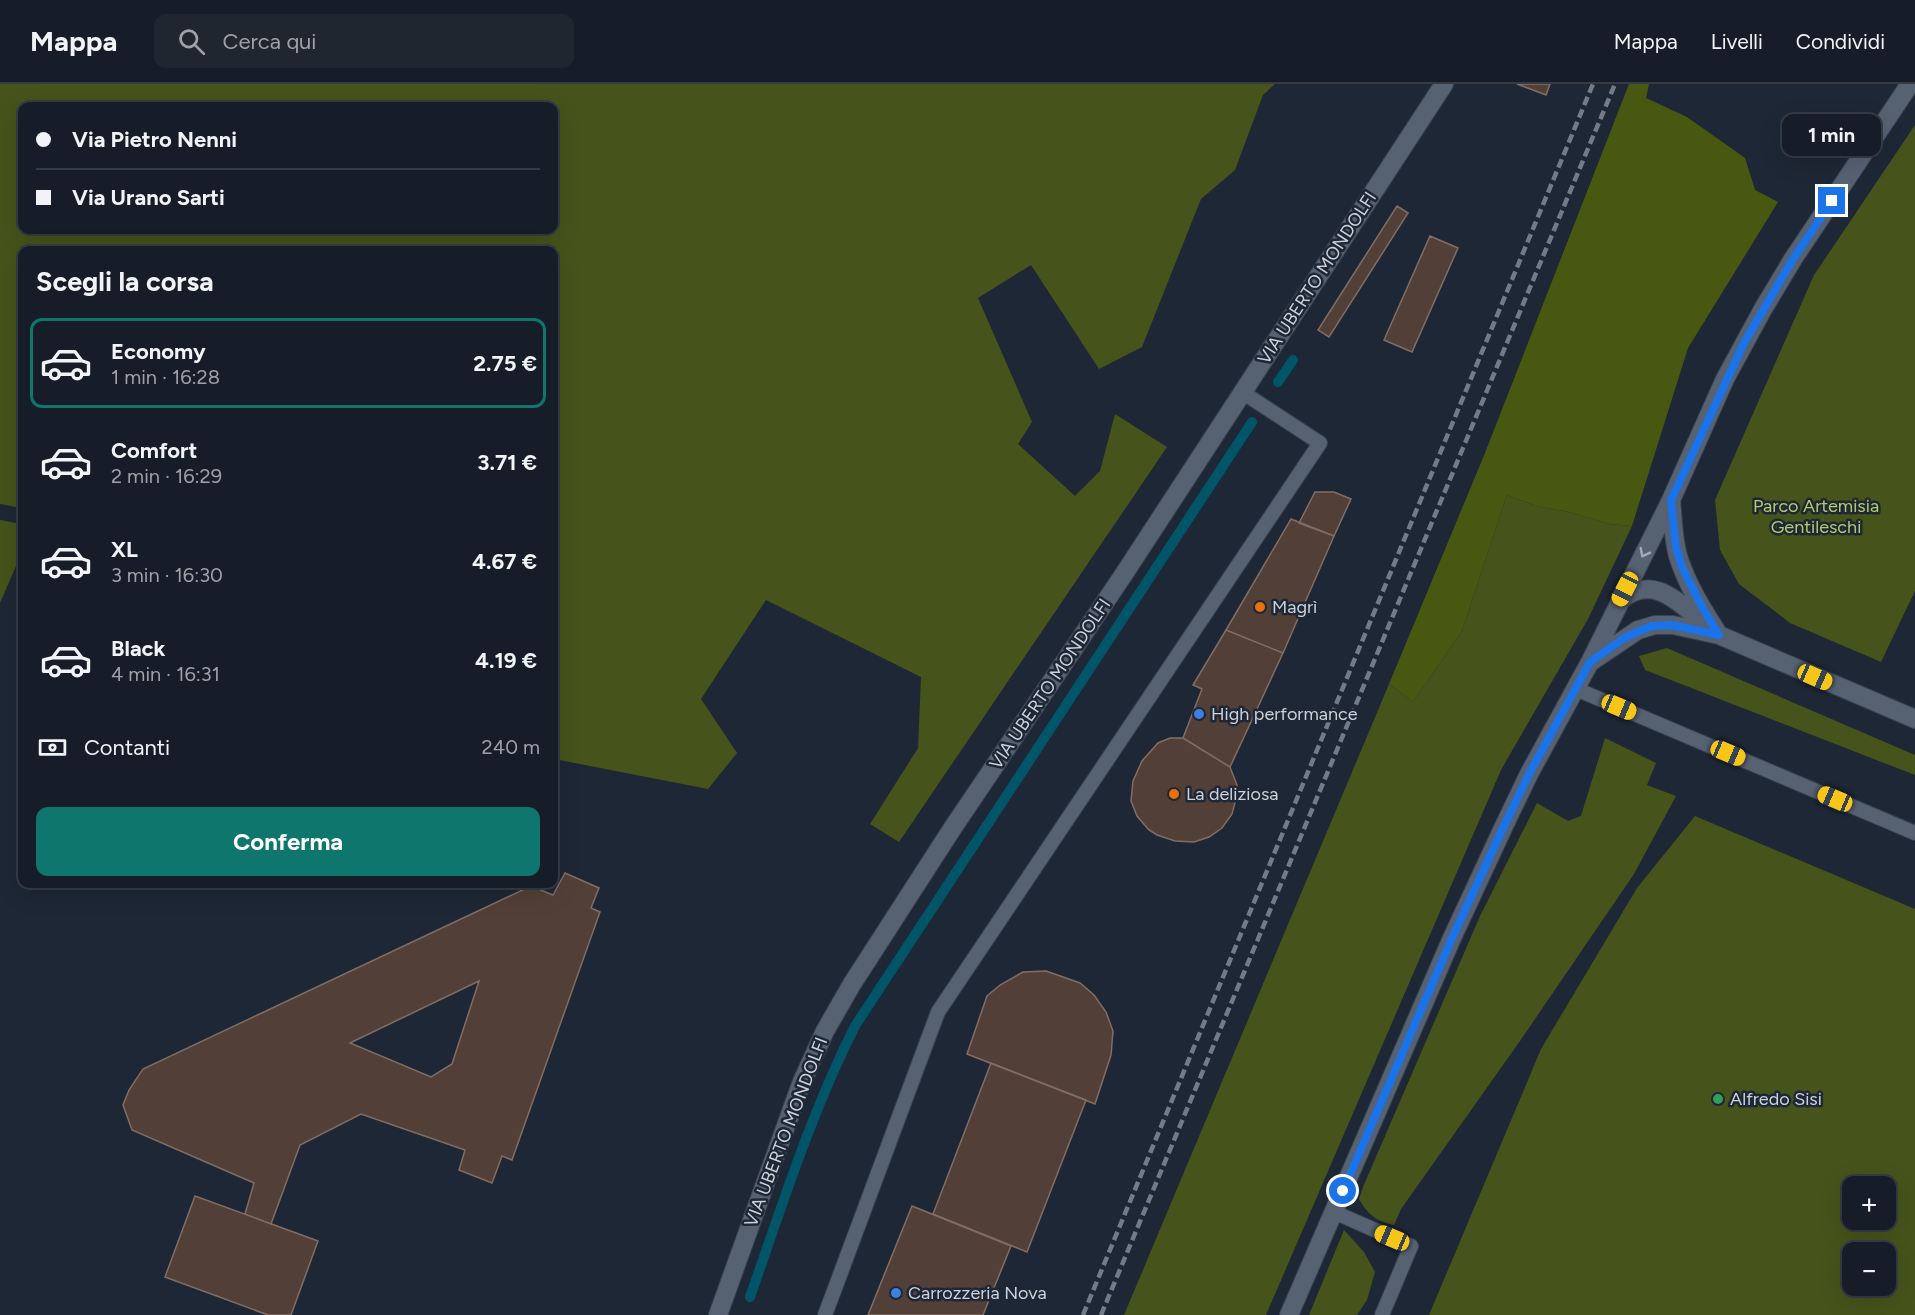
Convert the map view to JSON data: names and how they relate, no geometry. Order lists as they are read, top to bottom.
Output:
{
  "streets": {
    "street": ["VIA UBERTO MONDOLFI"]
  },
  "parks": ["Parco Artemisia Gentileschi"],
  "places": [
    "Magrì",
    "High performance",
    "La deliziosa",
    "Alfredo Sisi",
    "Carrozzeria Nova"
  ],
  "page": {
    "header": "Mappa",
    "search": "Cerca qui",
    "nav": ["Mappa", "Livelli", "Condividi"],
    "banner": ["Via Pietro Nenni", "Via Urano Sarti"],
    "bubble": "1 min",
    "heading": "Scegli la corsa",
    "list": [
      {
        "name": "Economy",
        "note": "1 min · 16:28",
        "value": "2.75 €"
      },
      {
        "name": "Comfort",
        "note": "2 min · 16:29",
        "value": "3.71 €"
      },
      {
        "name": "XL",
        "note": "3 min · 16:30",
        "value": "4.67 €"
      },
      {
        "name": "Black",
        "note": "4 min · 16:31",
        "value": "4.19 €"
      }
    ],
    "pay": ["Contanti", "240 m"],
    "buttons": "Conferma",
    "map_buttons": ["+", "−"]
  }
}
